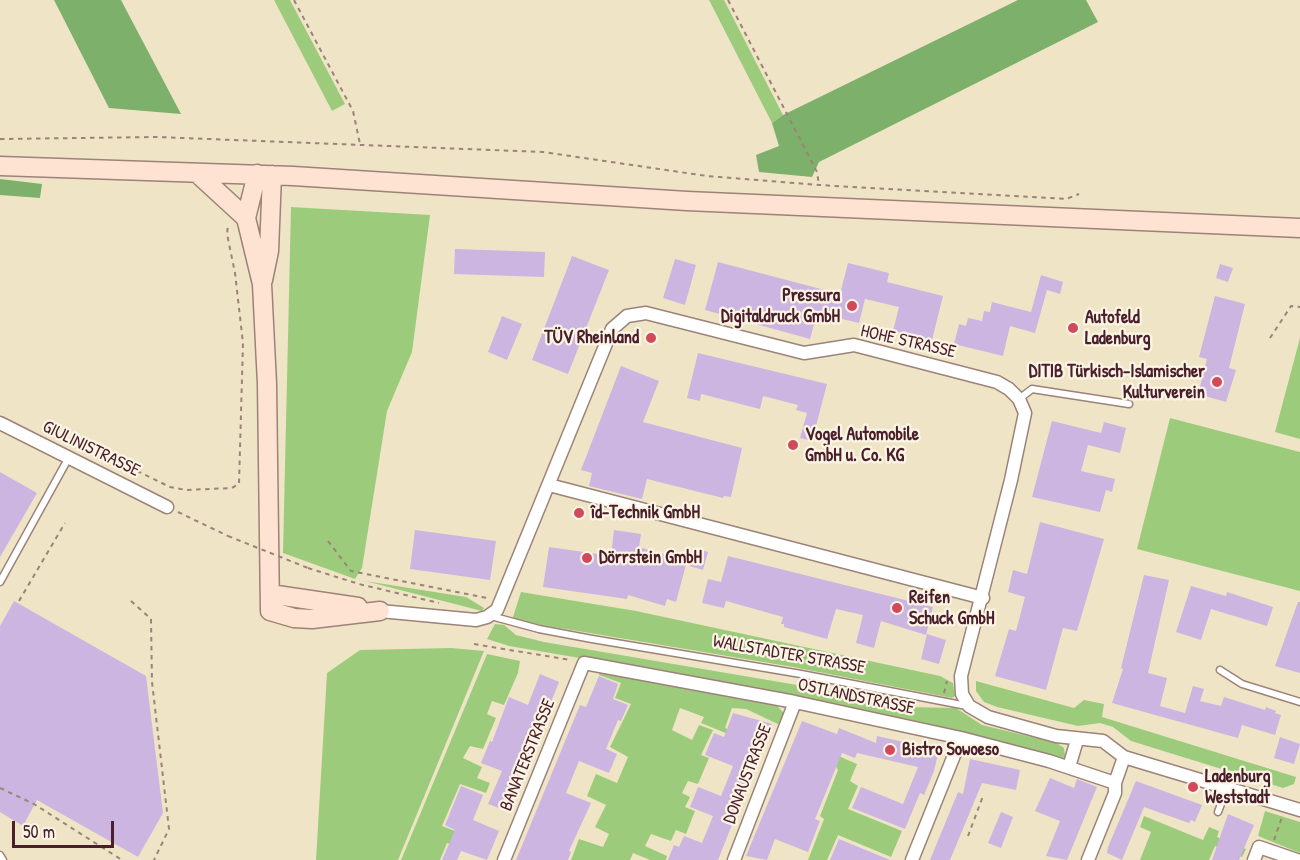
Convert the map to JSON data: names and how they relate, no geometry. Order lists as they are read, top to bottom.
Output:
{
  "streets": {
    "street": [
      "HOHE STRASSE",
      "GIULINISTRASSE",
      "WALLSTADTER STRASSE",
      "OSTLANDSTRASSE",
      "BANATERSTRASSE",
      "DONAUSTRASSE"
    ]
  },
  "crossings": [
    ["HOHE STRASSE", "WALLSTADTER STRASSE"],
    ["OSTLANDSTRASSE", "BANATERSTRASSE"],
    ["OSTLANDSTRASSE", "DONAUSTRASSE"]
  ],
  "places": [
    "Pressura Digitaldruck GmbH",
    "Autofeld Ladenburg",
    "TÜV Rheinland",
    "DITIB Türkisch-Islamischer Kulturverein",
    "Vogel Automobile GmbH u. Co. KG",
    "îd-Technik GmbH",
    "Dörrstein GmbH",
    "Reifen Schuck GmbH",
    "Bistro Sowoeso",
    "Ladenburg Weststadt"
  ],
  "scale_bar": "50 m"
}
